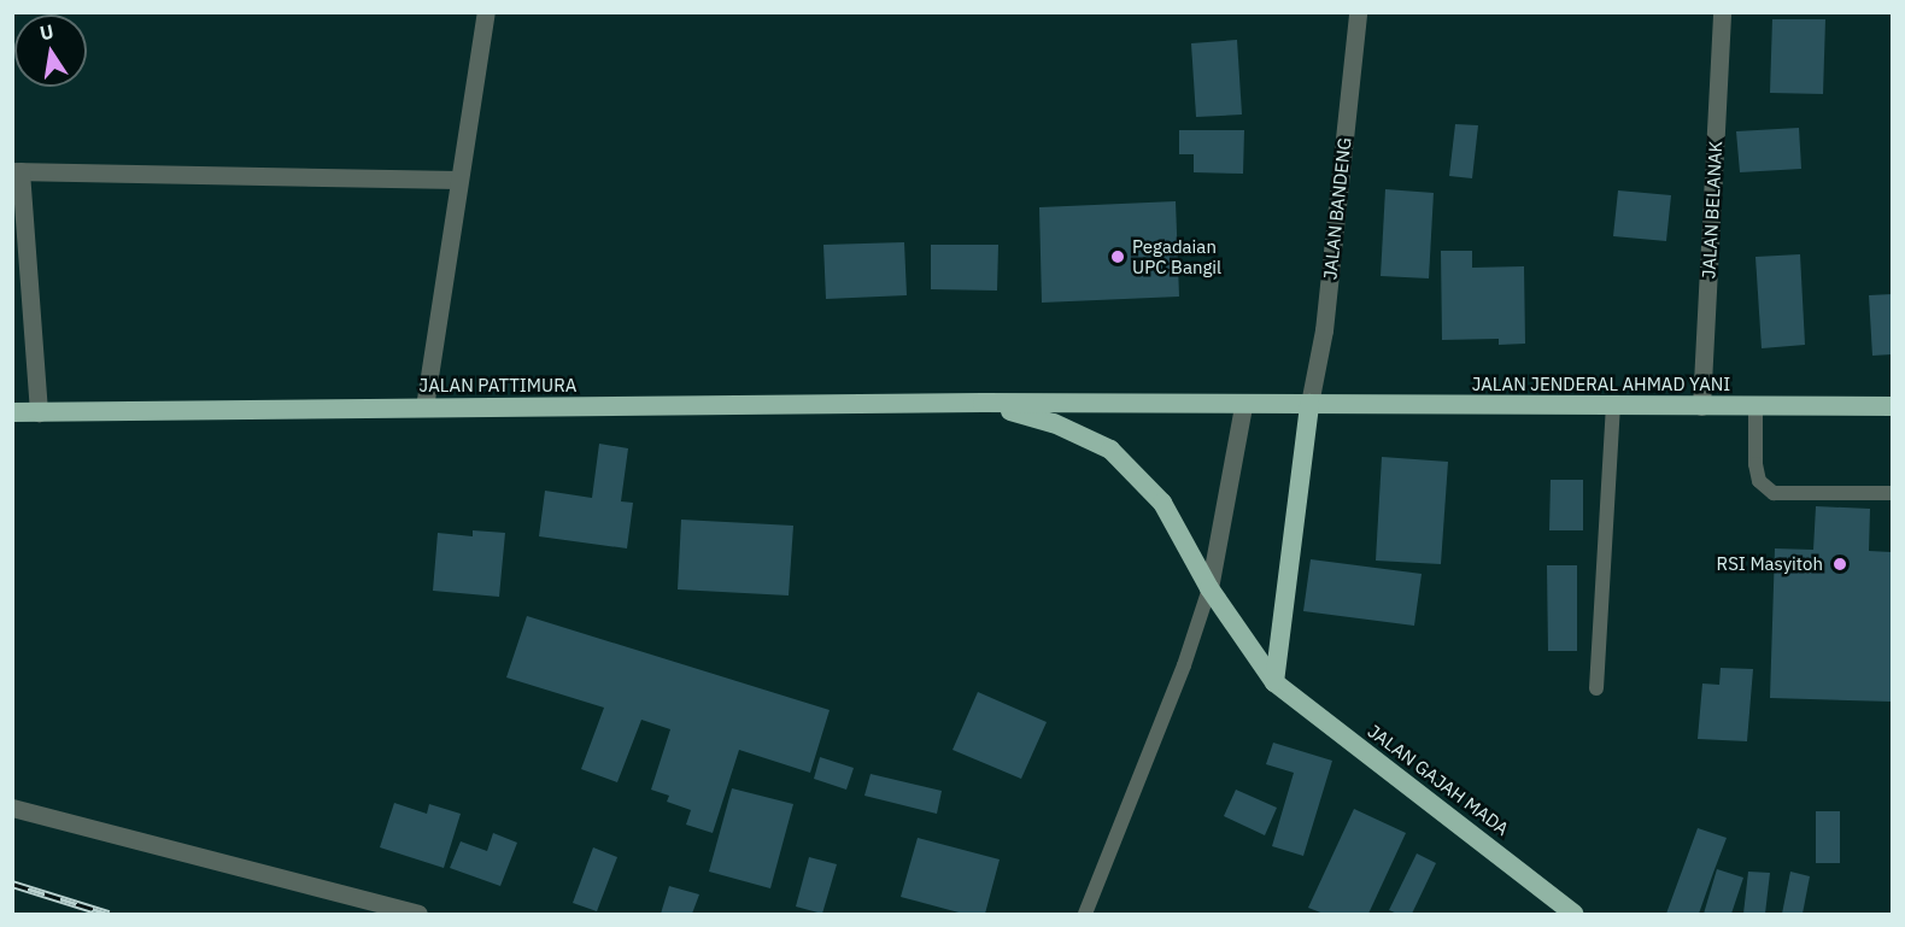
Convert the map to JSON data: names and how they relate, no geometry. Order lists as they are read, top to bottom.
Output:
{
  "streets": {
    "highway": ["JALAN JENDERAL AHMAD YANI", "JALAN PATTIMURA", "JALAN GAJAH MADA"],
    "street": ["JALAN BANDENG", "JALAN BELANAK"]
  },
  "crossings": [
    ["JALAN BANDENG", "JALAN JENDERAL AHMAD YANI"],
    ["JALAN BELANAK", "JALAN JENDERAL AHMAD YANI"],
    ["JALAN JENDERAL AHMAD YANI", "JALAN PATTIMURA"],
    ["JALAN PATTIMURA", "JALAN GAJAH MADA"]
  ],
  "places": ["Pegadaian UPC Bangil", "RSI Masyitoh"],
  "north": "top"
}
